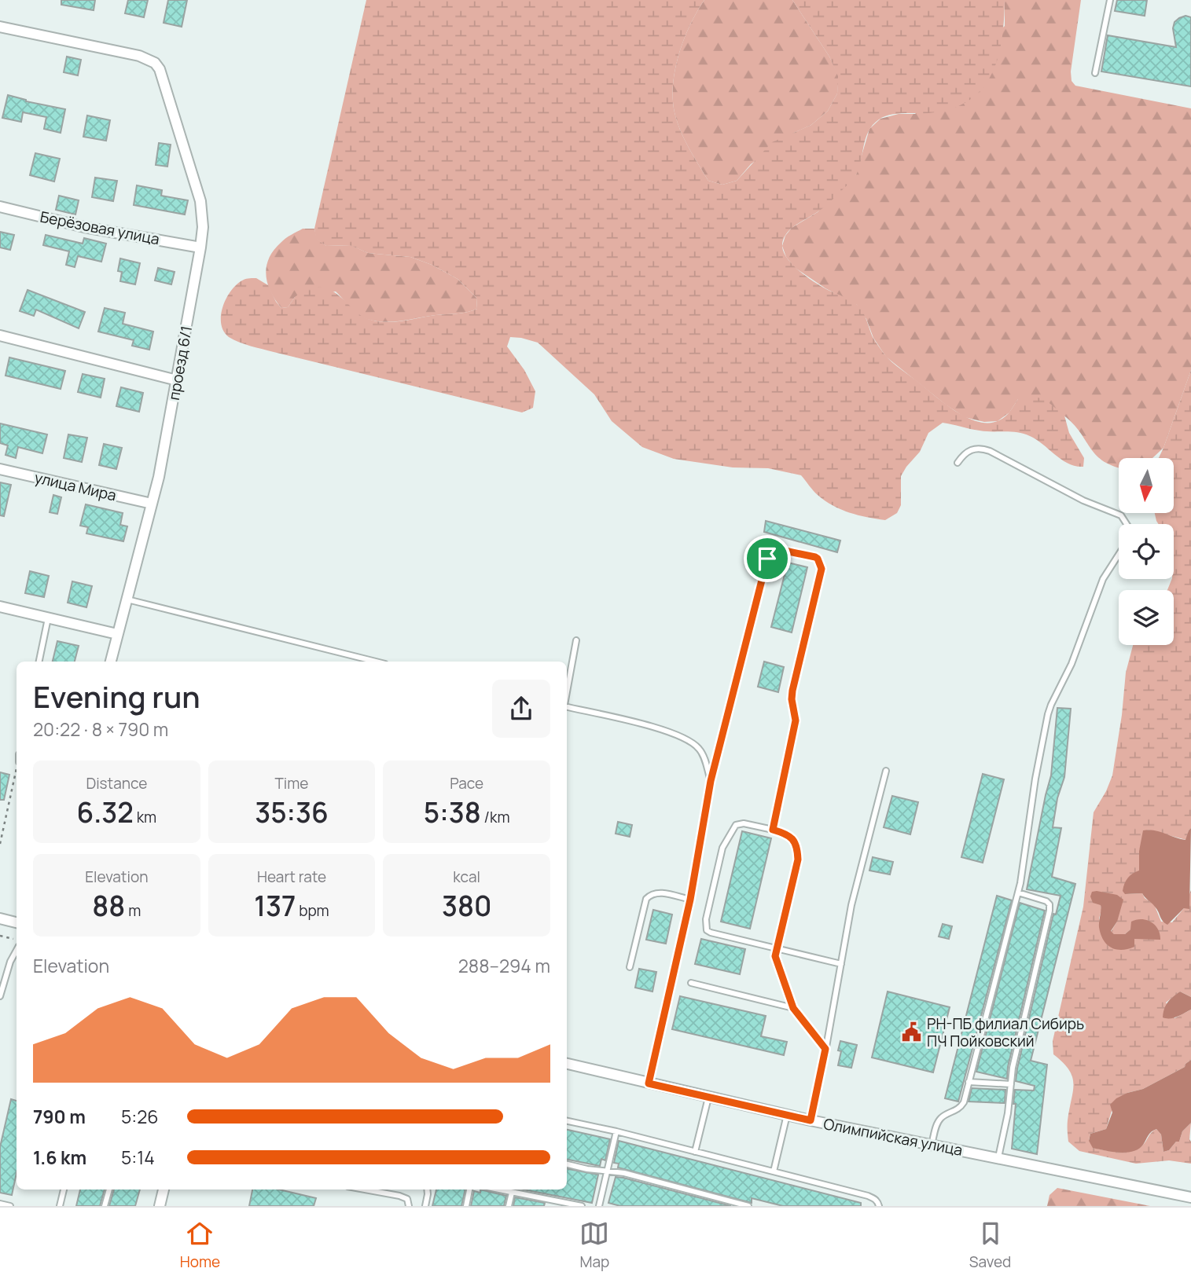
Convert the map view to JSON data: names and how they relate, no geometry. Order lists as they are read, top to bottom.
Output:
{
  "streets": {
    "street": [
      "Берёзовая улица",
      "проезд 6/1",
      "улица Мира",
      "Олимпийская улица"
    ]
  },
  "crossings": [
    ["Берёзовая улица", "проезд 6/1"],
    ["проезд 6/1", "улица Мира"]
  ],
  "places": {
    "public building": ["РН-ПБ филиал Сибирь ПЧ Пойковский"]
  },
  "north": "bottom",
  "page": {
    "heading": ["Evening run", "20:22 · 8 × 790 m"],
    "stats": [
      ["Distance", "6.32 km"],
      ["Time", "35:36"],
      ["Pace", "5:38 /km"],
      ["Elevation", "88 m"],
      ["Heart rate", "137 bpm"],
      ["kcal", "380"]
    ],
    "chart": ["Elevation", "288–294 m"],
    "list": [
      {
        "name": "790 m",
        "note": "5:26"
      },
      {
        "name": "1.6 km",
        "note": "5:14"
      }
    ],
    "tabs": ["Home", "Map", "Saved"]
  }
}
